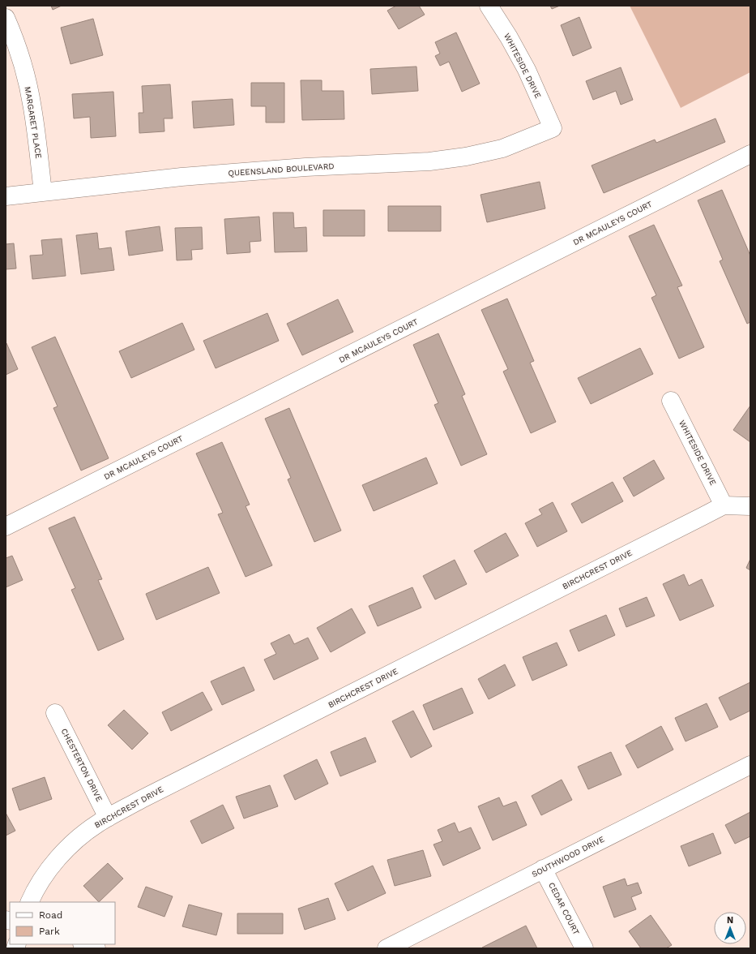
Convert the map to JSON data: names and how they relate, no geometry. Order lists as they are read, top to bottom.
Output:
{
  "streets": {
    "street": [
      "WHITESIDE DRIVE",
      "MARGARET PLACE",
      "QUEENSLAND BOULEVARD",
      "DR MCAULEYS COURT",
      "BIRCHCREST DRIVE",
      "CHESTERTON DRIVE",
      "SOUTHWOOD DRIVE",
      "CEDAR COURT"
    ]
  },
  "crossings": [
    ["WHITESIDE DRIVE", "QUEENSLAND BOULEVARD"],
    ["WHITESIDE DRIVE", "BIRCHCREST DRIVE"],
    ["MARGARET PLACE", "QUEENSLAND BOULEVARD"],
    ["BIRCHCREST DRIVE", "CHESTERTON DRIVE"],
    ["SOUTHWOOD DRIVE", "CEDAR COURT"]
  ],
  "legend": ["Road", "Park"],
  "north": "top"
}
